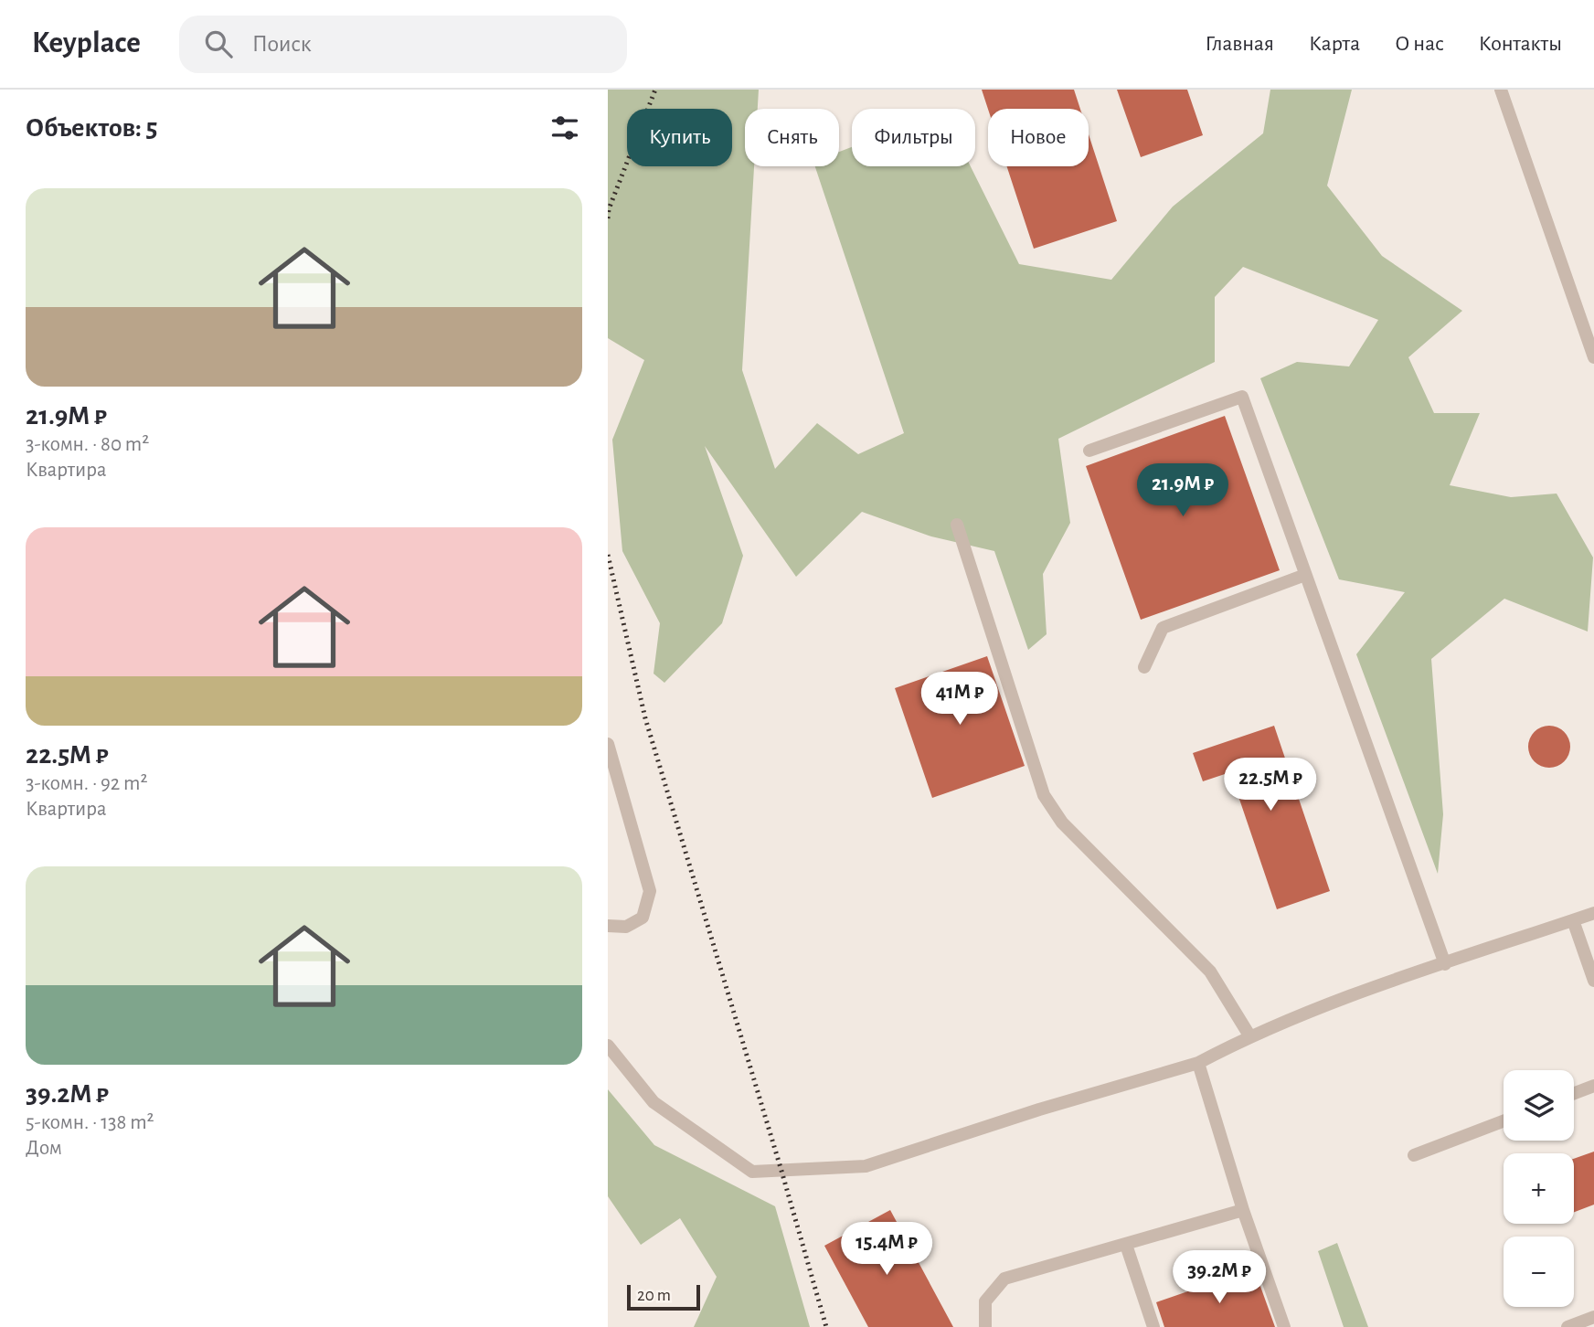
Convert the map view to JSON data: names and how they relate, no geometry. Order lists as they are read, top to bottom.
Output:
{
  "scale_bar": "20 m",
  "page": {
    "header": "Keyplace",
    "search": "Поиск",
    "nav": [
      "Главная",
      "Карта",
      "О нас",
      "Контакты"
    ],
    "heading": "Объектов: 5",
    "chip": [
      "Купить",
      "Снять",
      "Фильтры",
      "Новое"
    ],
    "list": [
      {
        "name": "21.9M ₽",
        "note": "3-комн. · 80 m² · Квартира"
      },
      {
        "name": "22.5M ₽",
        "note": "3-комн. · 92 m² · Квартира"
      },
      {
        "name": "39.2M ₽",
        "note": "5-комн. · 138 m² · Дом"
      }
    ],
    "price": [
      "21.9M ₽",
      "41M ₽",
      "22.5M ₽",
      "15.4M ₽",
      "39.2M ₽"
    ],
    "map_buttons": ["+", "−"],
    "scale": "20 m"
  }
}
